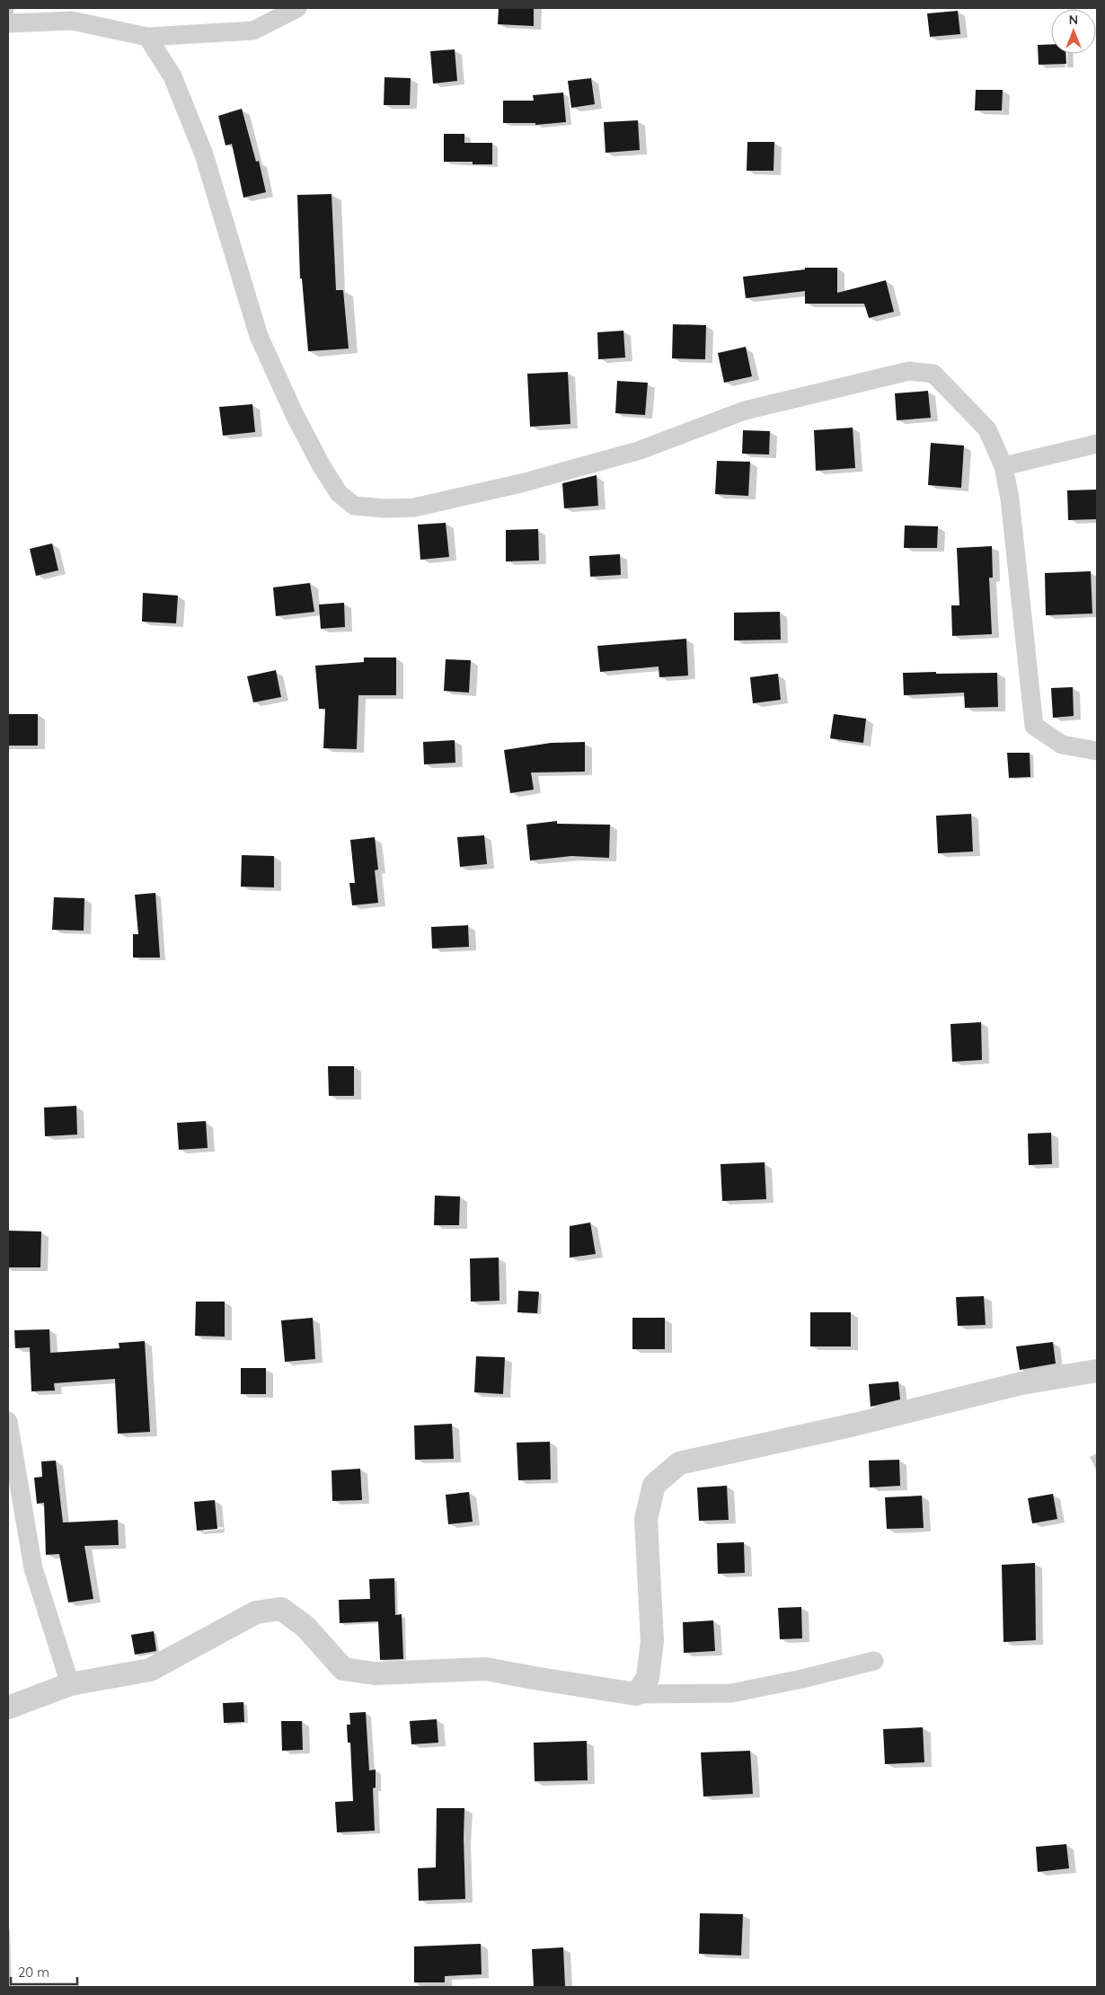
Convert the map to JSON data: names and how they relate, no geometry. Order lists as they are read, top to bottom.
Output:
{
  "scale_bar": "20 m",
  "north": "top"
}
